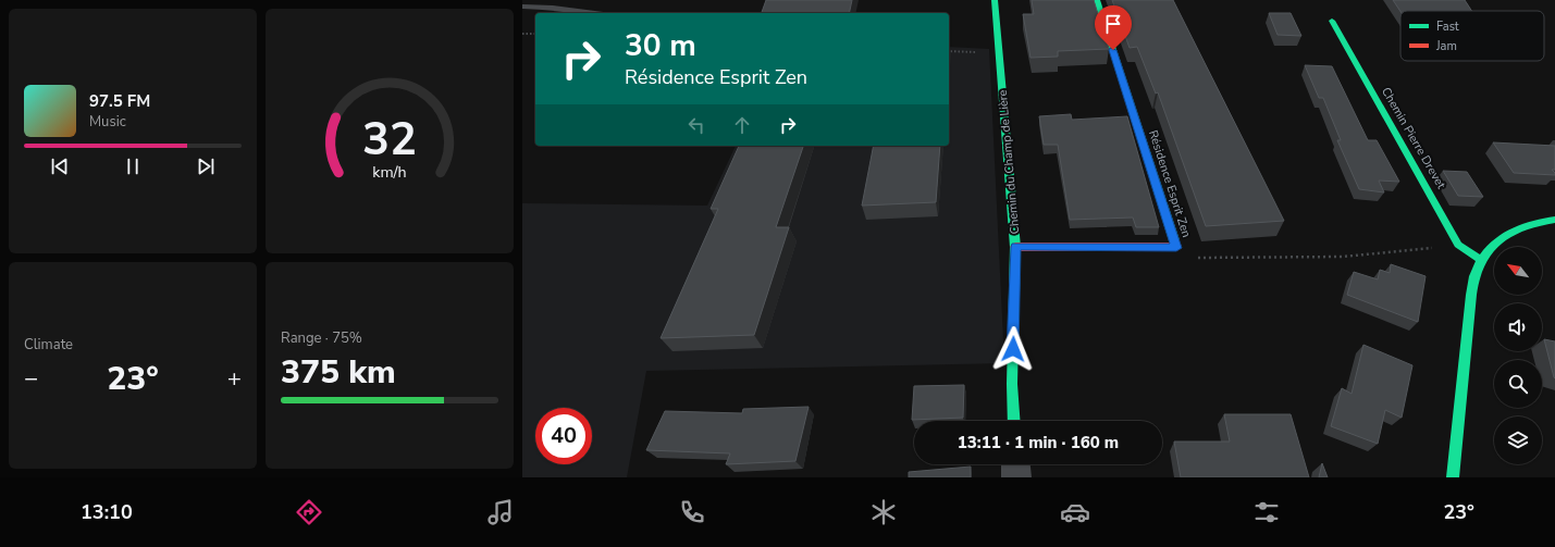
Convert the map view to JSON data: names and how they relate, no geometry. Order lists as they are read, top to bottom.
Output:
{
  "streets": {
    "street": ["Chemin Pierre Drevet", "Chemin du Champ de Lière", "Résidence Esprit Zen"]
  },
  "crossings": [
    ["Chemin du Champ de Lière", "Résidence Esprit Zen"]
  ],
  "legend": ["Fast", "Jam"],
  "north": "top left",
  "page": {
    "turn": ["30 m", "Résidence Esprit Zen"],
    "song": ["97.5 FM", "Music"],
    "tile": [
      "Climate",
      ["Range · 75%", "375 km"]
    ],
    "heat": ["−", "23°", "+"],
    "limit": "40",
    "trip": "13:11 · 1 min · 160 m",
    "tabs": ["13:10", "23°"],
    "gauge": ["32", "km/h"]
  }
}
